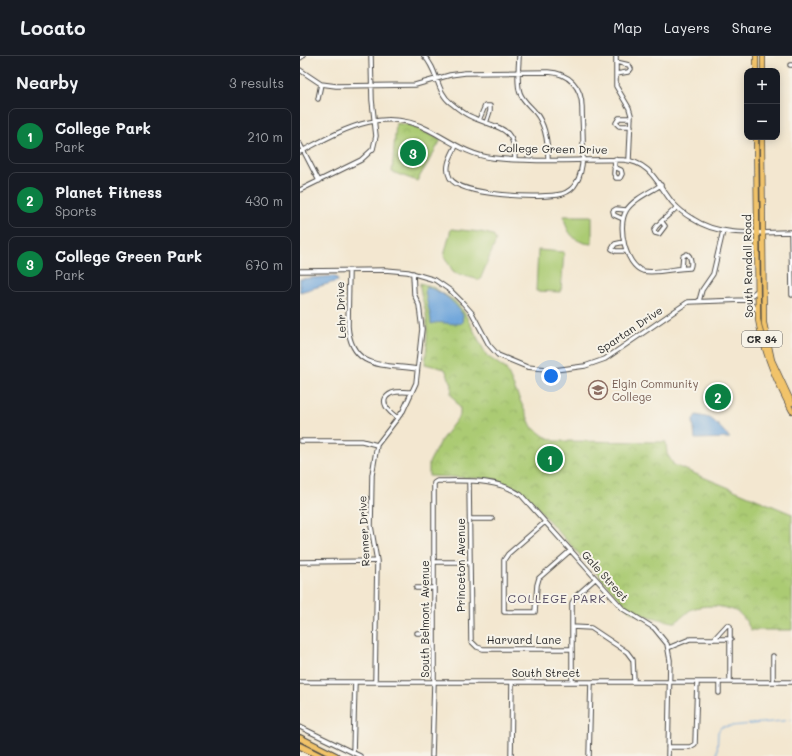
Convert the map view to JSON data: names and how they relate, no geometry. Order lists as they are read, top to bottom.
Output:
{
  "streets": {
    "main road": ["South Randall Road", "CR 34"],
    "street": [
      "College Green Drive",
      "Lehr Drive",
      "Spartan Drive",
      "Renner Drive",
      "Princeton Avenue",
      "Gale Street",
      "South Belmont Avenue",
      "Harvard Lane",
      "South Street"
    ]
  },
  "crossings": [
    ["College Green Drive", "South Randall Road"],
    ["Lehr Drive", "Spartan Drive"],
    ["Lehr Drive", "Renner Drive"],
    ["Spartan Drive", "Renner Drive"],
    ["Renner Drive", "South Street"],
    ["Princeton Avenue", "Gale Street"],
    ["Princeton Avenue", "Harvard Lane"],
    ["Gale Street", "South Belmont Avenue"],
    ["South Belmont Avenue", "South Street"]
  ],
  "districts": ["COLLEGE PARK"],
  "places": {
    "school or university": ["Elgin Community College"]
  },
  "page": {
    "header": "Locato",
    "nav": ["Map", "Layers", "Share"],
    "heading": ["Nearby", "3 results"],
    "map_buttons": ["+", "−"],
    "list": [
      {
        "mark": "1",
        "name": "College Park",
        "note": "Park",
        "value": "210 m"
      },
      {
        "mark": "2",
        "name": "Planet Fitness",
        "note": "Sports",
        "value": "430 m"
      },
      {
        "mark": "3",
        "name": "College Green Park",
        "note": "Park",
        "value": "670 m"
      }
    ],
    "pins": ["3", "2", "1"]
  }
}
